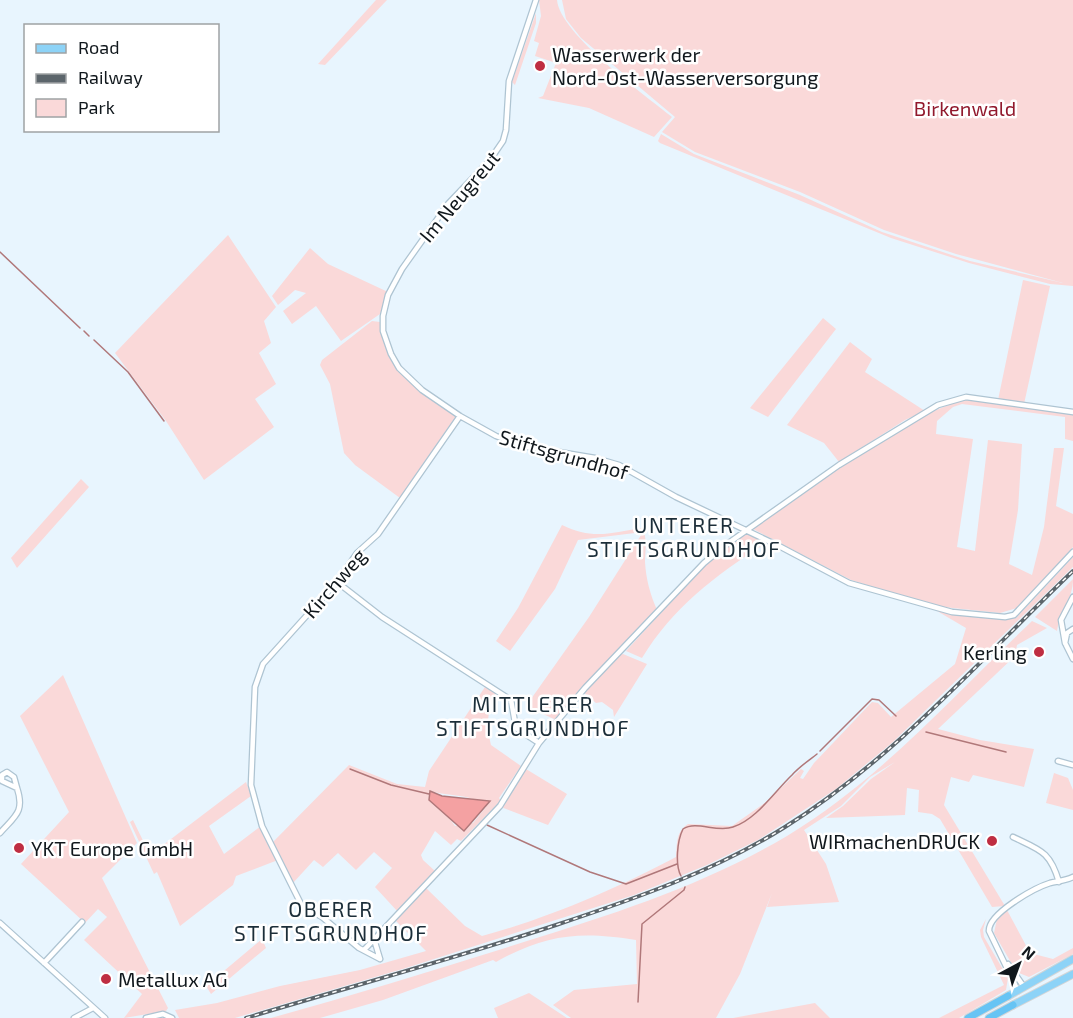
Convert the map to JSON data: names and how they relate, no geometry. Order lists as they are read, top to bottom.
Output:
{
  "streets": {
    "street": ["Im Neugreut", "Stiftsgrundhof", "Kirchweg"]
  },
  "crossings": [
    ["Im Neugreut", "Stiftsgrundhof"],
    ["Stiftsgrundhof", "Kirchweg"]
  ],
  "districts": ["UNTERER STIFTSGRUNDHOF", "MITTLERER STIFTSGRUNDHOF", "OBERER STIFTSGRUNDHOF"],
  "parks": ["Birkenwald"],
  "places": [
    "Wasserwerk der Nord-Ost-Wasserversorgung",
    "Kerling",
    "WIRmachenDRUCK",
    "YKT Europe GmbH",
    "Metallux AG"
  ],
  "legend": ["Road", "Railway", "Park"],
  "north": "top right"
}
